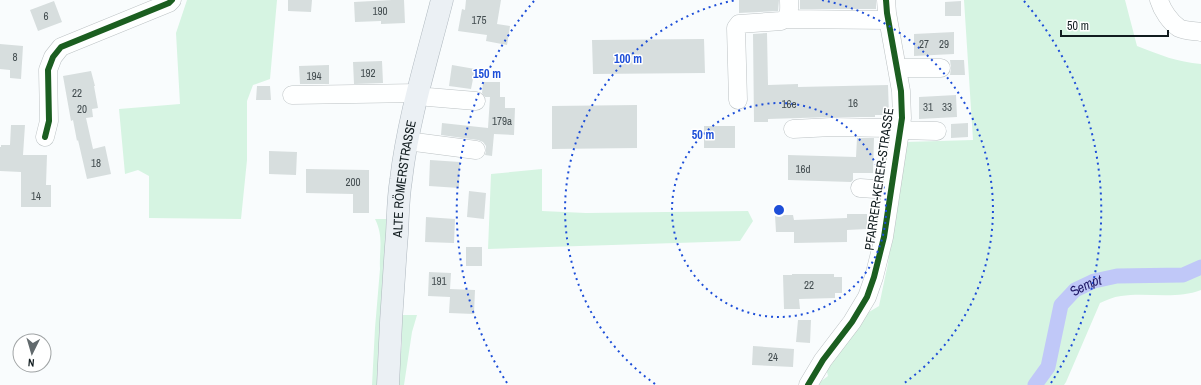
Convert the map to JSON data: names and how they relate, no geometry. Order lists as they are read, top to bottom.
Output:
{
  "streets": {
    "main road": ["ALTE RÖMERSTRASSE"],
    "street": ["PFARRER-KERER-STRASSE"]
  },
  "water": ["Sempt"],
  "house_numbers": [
    "190",
    "6",
    "175",
    "27",
    "29",
    "8",
    "192",
    "194",
    "22",
    "16",
    "16e",
    "31",
    "33",
    "20",
    "179a",
    "18",
    "16d",
    "200",
    "14",
    "191",
    "22",
    "24"
  ],
  "scale_bar": "50 m",
  "north": "bottom",
  "rings": ["100 m", "150 m", "50 m"]
}
